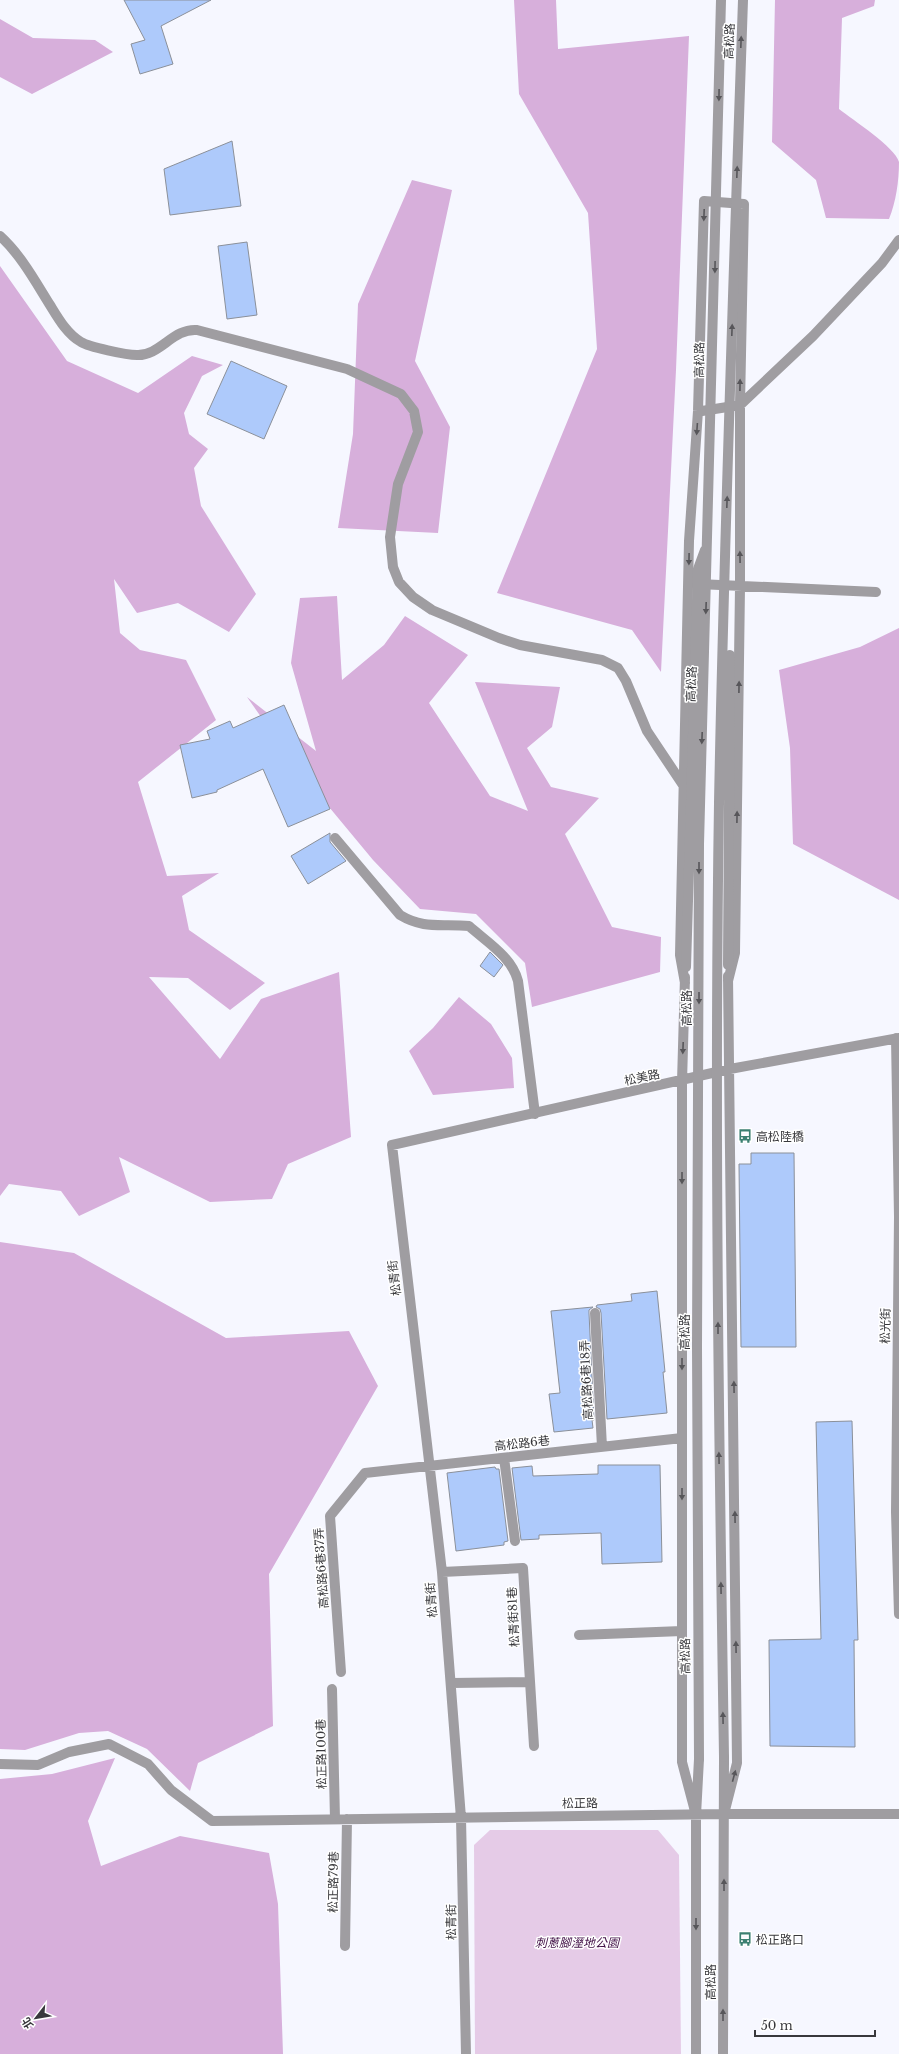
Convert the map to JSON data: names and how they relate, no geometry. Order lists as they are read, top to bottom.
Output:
{
  "streets": {
    "street": [
      "高松路",
      "松美路",
      "松青街",
      "松光街",
      "高松路6巷18弄",
      "高松路6巷",
      "高松路6巷37弄",
      "松青街81巷",
      "松正路100巷",
      "松正路",
      "松正路79巷"
    ]
  },
  "crossings": [
    ["高松路", "松美路"],
    ["高松路", "高松路6巷"],
    ["高松路", "松正路"],
    ["松美路", "松青街"],
    ["松美路", "松光街"],
    ["松青街", "高松路6巷"],
    ["松青街", "松青街81巷"],
    ["松青街", "松正路"],
    ["高松路6巷18弄", "高松路6巷"],
    ["高松路6巷", "高松路6巷37弄"],
    ["松正路100巷", "松正路"],
    ["松正路", "松正路79巷"]
  ],
  "parks": ["刺蔥腳溼地公園"],
  "places": {
    "bus stop": ["高松陸橋", "松正路口"]
  },
  "scale_bar": "50 m",
  "north": "bottom left"
}
